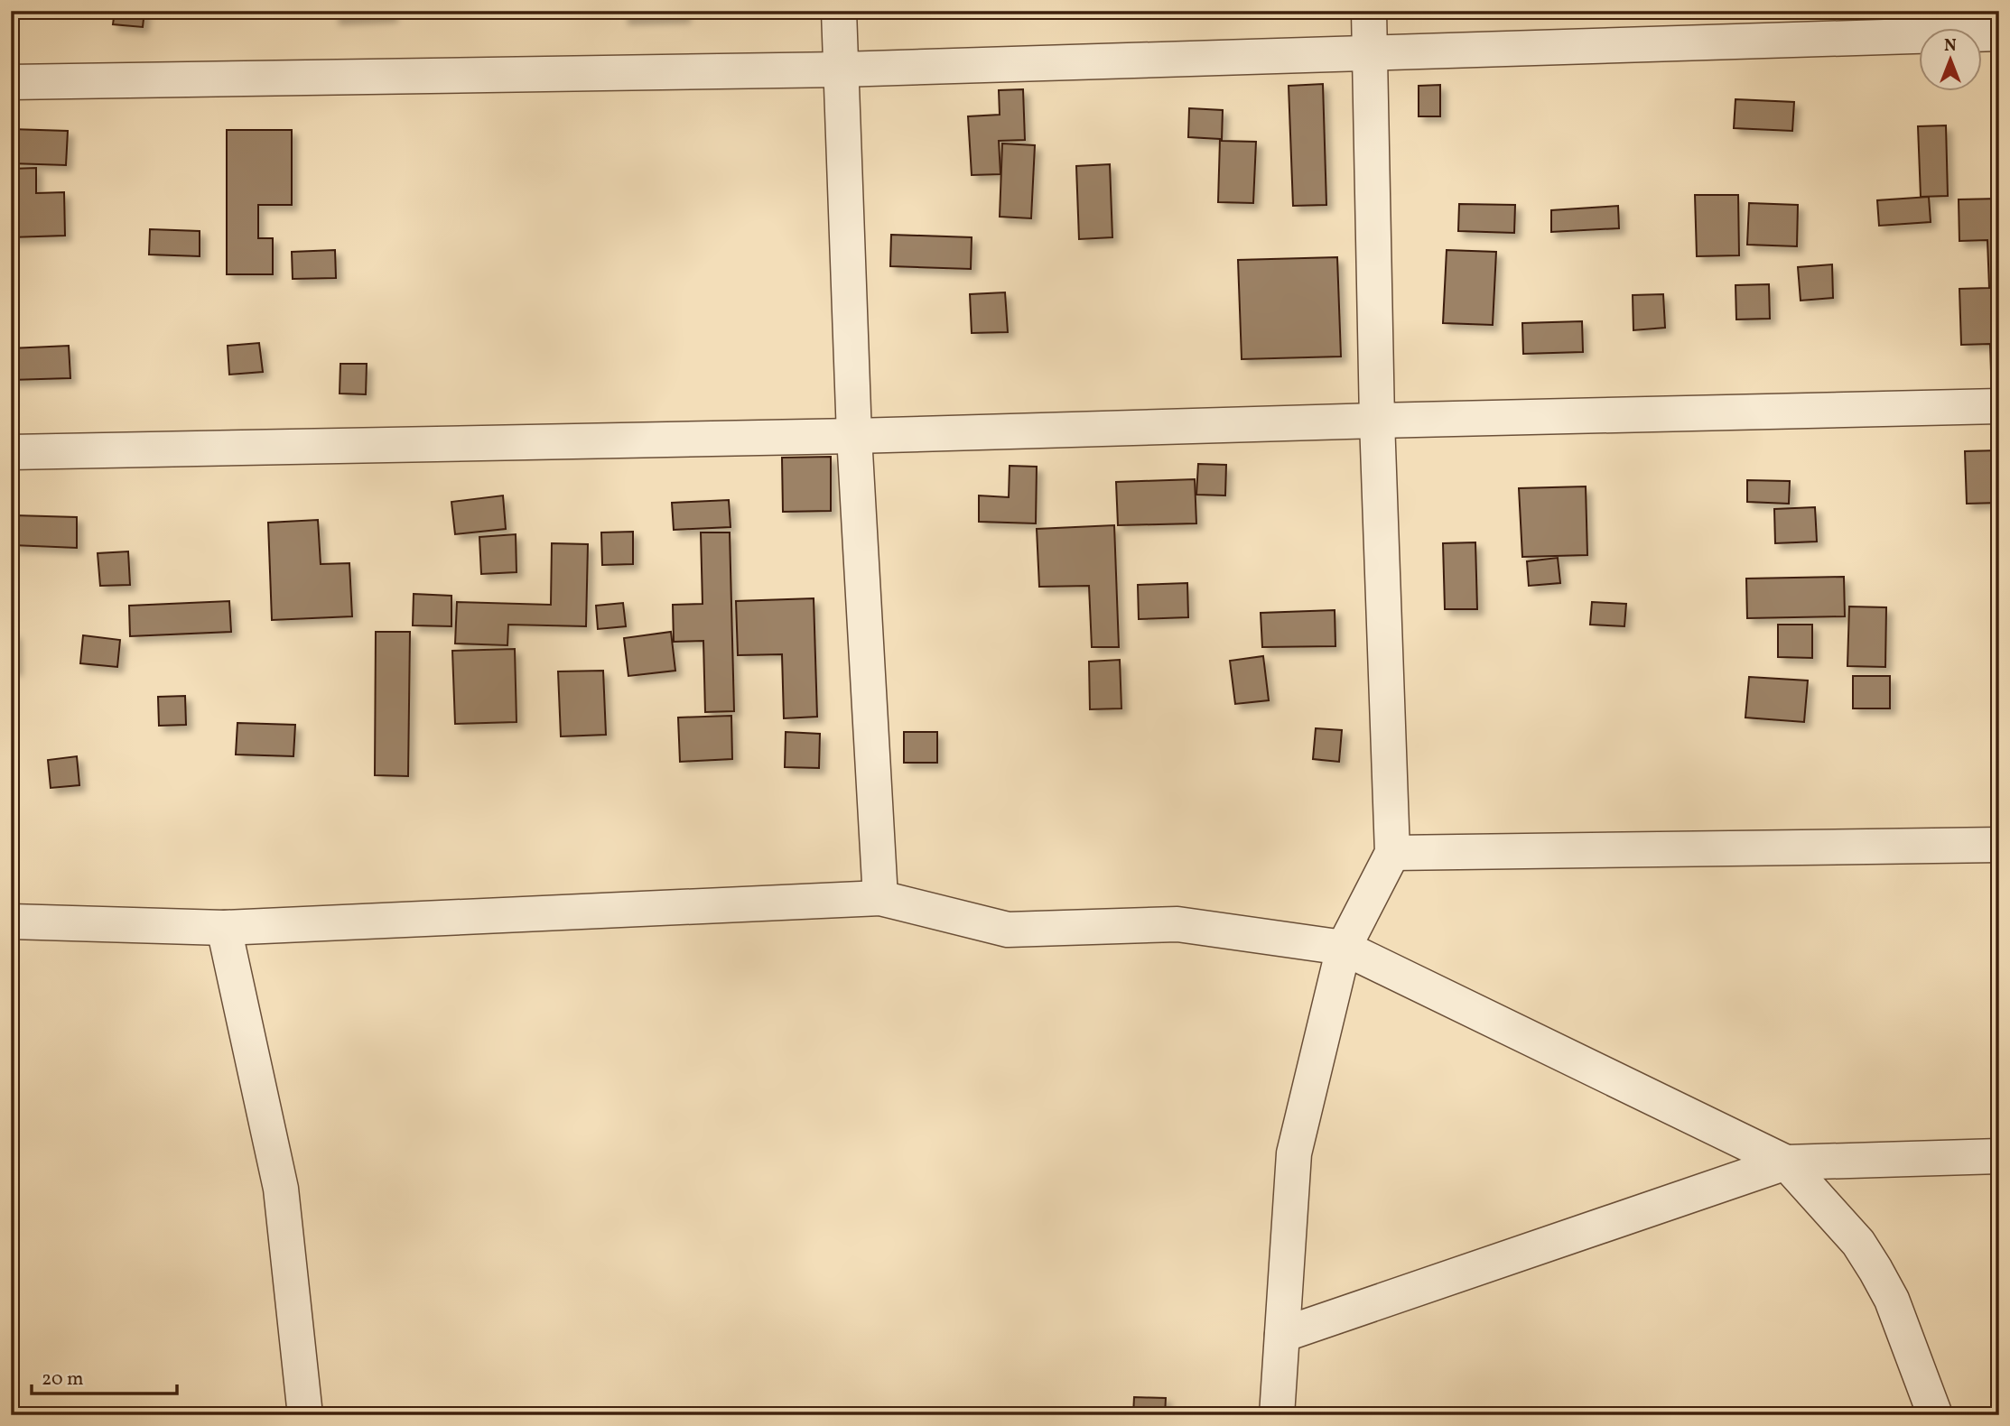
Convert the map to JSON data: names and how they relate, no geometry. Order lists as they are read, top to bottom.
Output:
{
  "scale_bar": "20 m",
  "north": "top"
}
